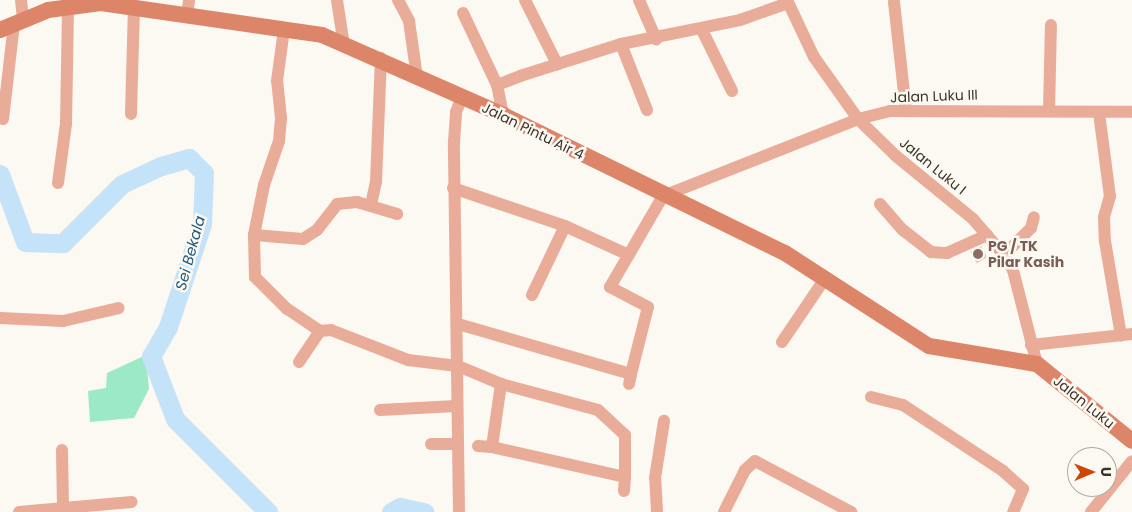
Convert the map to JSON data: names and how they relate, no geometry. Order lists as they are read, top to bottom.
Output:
{
  "streets": {
    "main road": ["Jalan Pintu Air 4", "Jalan Luku"],
    "street": ["Jalan Luku III", "Jalan Luku I"]
  },
  "crossings": [
    ["Jalan Luku III", "Jalan Pintu Air 4"],
    ["Jalan Luku III", "Jalan Luku I"],
    ["Jalan Pintu Air 4", "Jalan Luku I"],
    ["Jalan Pintu Air 4", "Jalan Luku"],
    ["Jalan Luku I", "Jalan Luku"]
  ],
  "water": ["Sei Bekala"],
  "places": ["PG / TK Pilar Kasih"],
  "north": "right"
}
